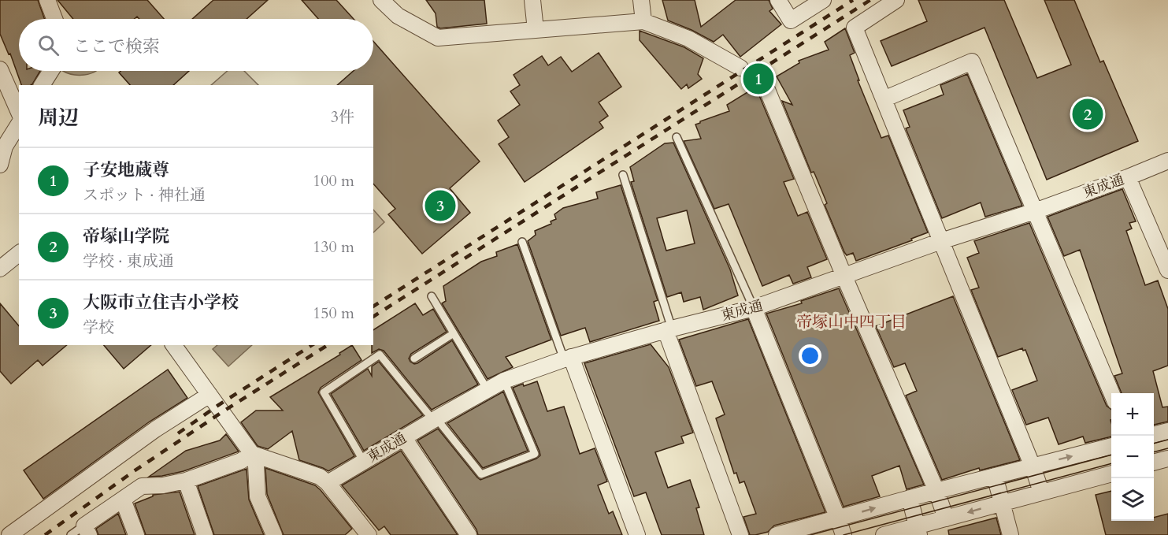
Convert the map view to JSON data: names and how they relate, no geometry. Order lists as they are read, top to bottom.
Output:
{
  "streets": {
    "street": ["東成通"]
  },
  "districts": ["帝塚山中四丁目"],
  "page": {
    "search": "ここで検索",
    "pins": ["1", "2", "3"],
    "heading": ["周辺", "3件"],
    "list": [
      {
        "mark": "1",
        "name": "子安地蔵尊",
        "note": "スポット · 神社通",
        "value": "100 m"
      },
      {
        "mark": "2",
        "name": "帝塚山学院",
        "note": "学校 · 東成通",
        "value": "130 m"
      },
      {
        "mark": "3",
        "name": "大阪市立住吉小学校",
        "note": "学校",
        "value": "150 m"
      }
    ],
    "map_buttons": ["+", "−"]
  }
}
